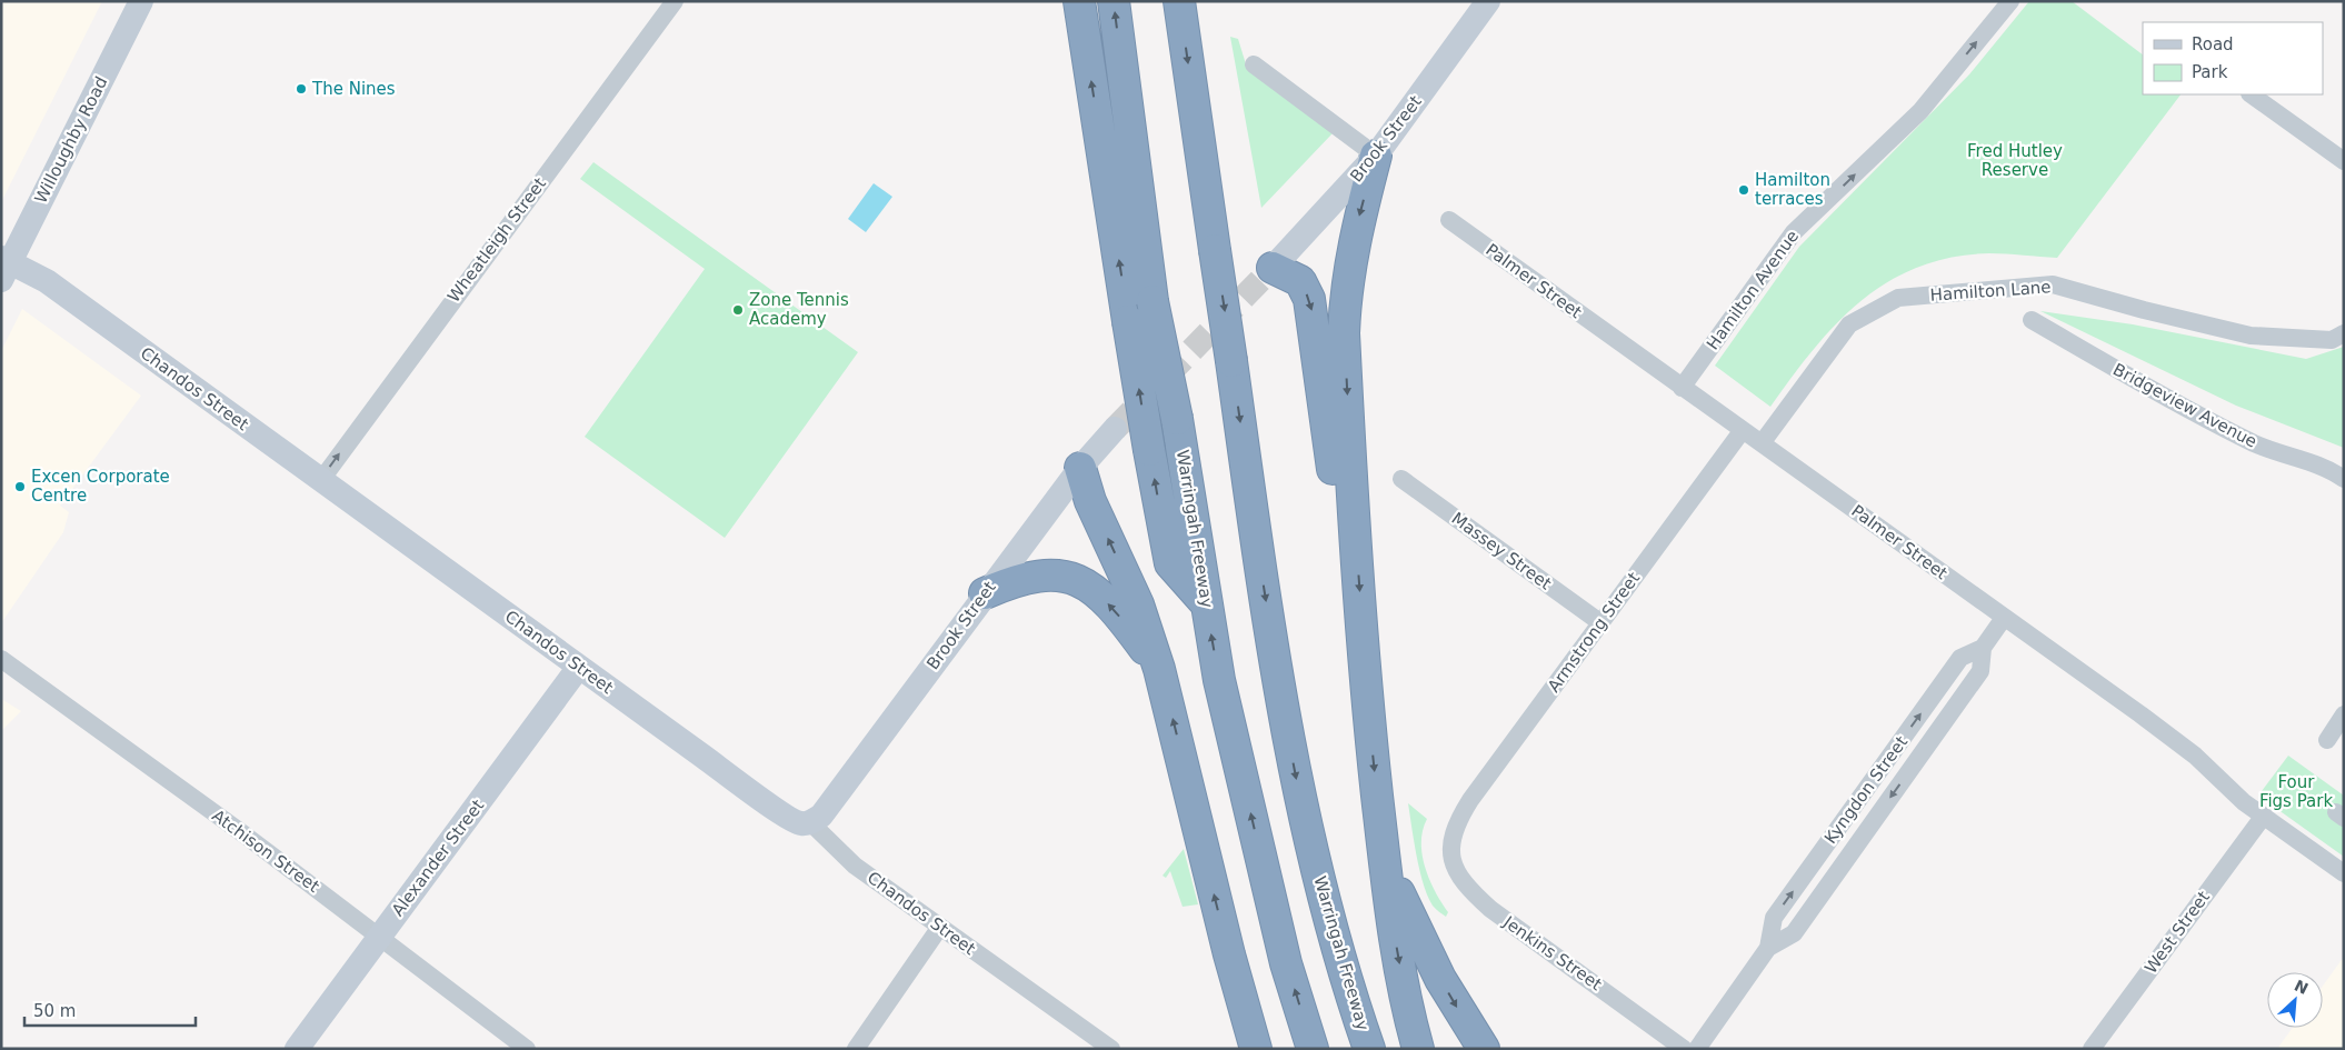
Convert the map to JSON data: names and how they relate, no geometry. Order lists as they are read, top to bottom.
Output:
{
  "streets": {
    "highway": ["Warringah Freeway"],
    "main road": [
      "Brook Street",
      "Willoughby Road",
      "Chandos Street",
      "Alexander Street"
    ],
    "street": [
      "Wheatleigh Street",
      "Palmer Street",
      "Hamilton Avenue",
      "Hamilton Lane",
      "Bridgeview Avenue",
      "Massey Street",
      "Armstrong Street",
      "Kyngdon Street",
      "Atchison Street",
      "West Street",
      "Jenkins Street"
    ]
  },
  "crossings": [
    ["Brook Street", "Chandos Street"],
    ["Willoughby Road", "Chandos Street"],
    ["Wheatleigh Street", "Chandos Street"],
    ["Palmer Street", "Hamilton Avenue"],
    ["Palmer Street", "Hamilton Lane"],
    ["Palmer Street", "Armstrong Street"],
    ["Palmer Street", "Kyngdon Street"],
    ["Palmer Street", "West Street"],
    ["Chandos Street", "Alexander Street"],
    ["Massey Street", "Armstrong Street"],
    ["Armstrong Street", "Jenkins Street"],
    ["Atchison Street", "Alexander Street"]
  ],
  "one_way": ["Wheatleigh Street", "Hamilton Avenue"],
  "parks": ["Fred Hutley Reserve", "Four Figs Park"],
  "places": [
    "The Nines",
    "Hamilton terraces",
    "Zone Tennis Academy",
    "Excen Corporate Centre"
  ],
  "legend": ["Road", "Park"],
  "scale_bar": "50 m",
  "north": "top right"
}
